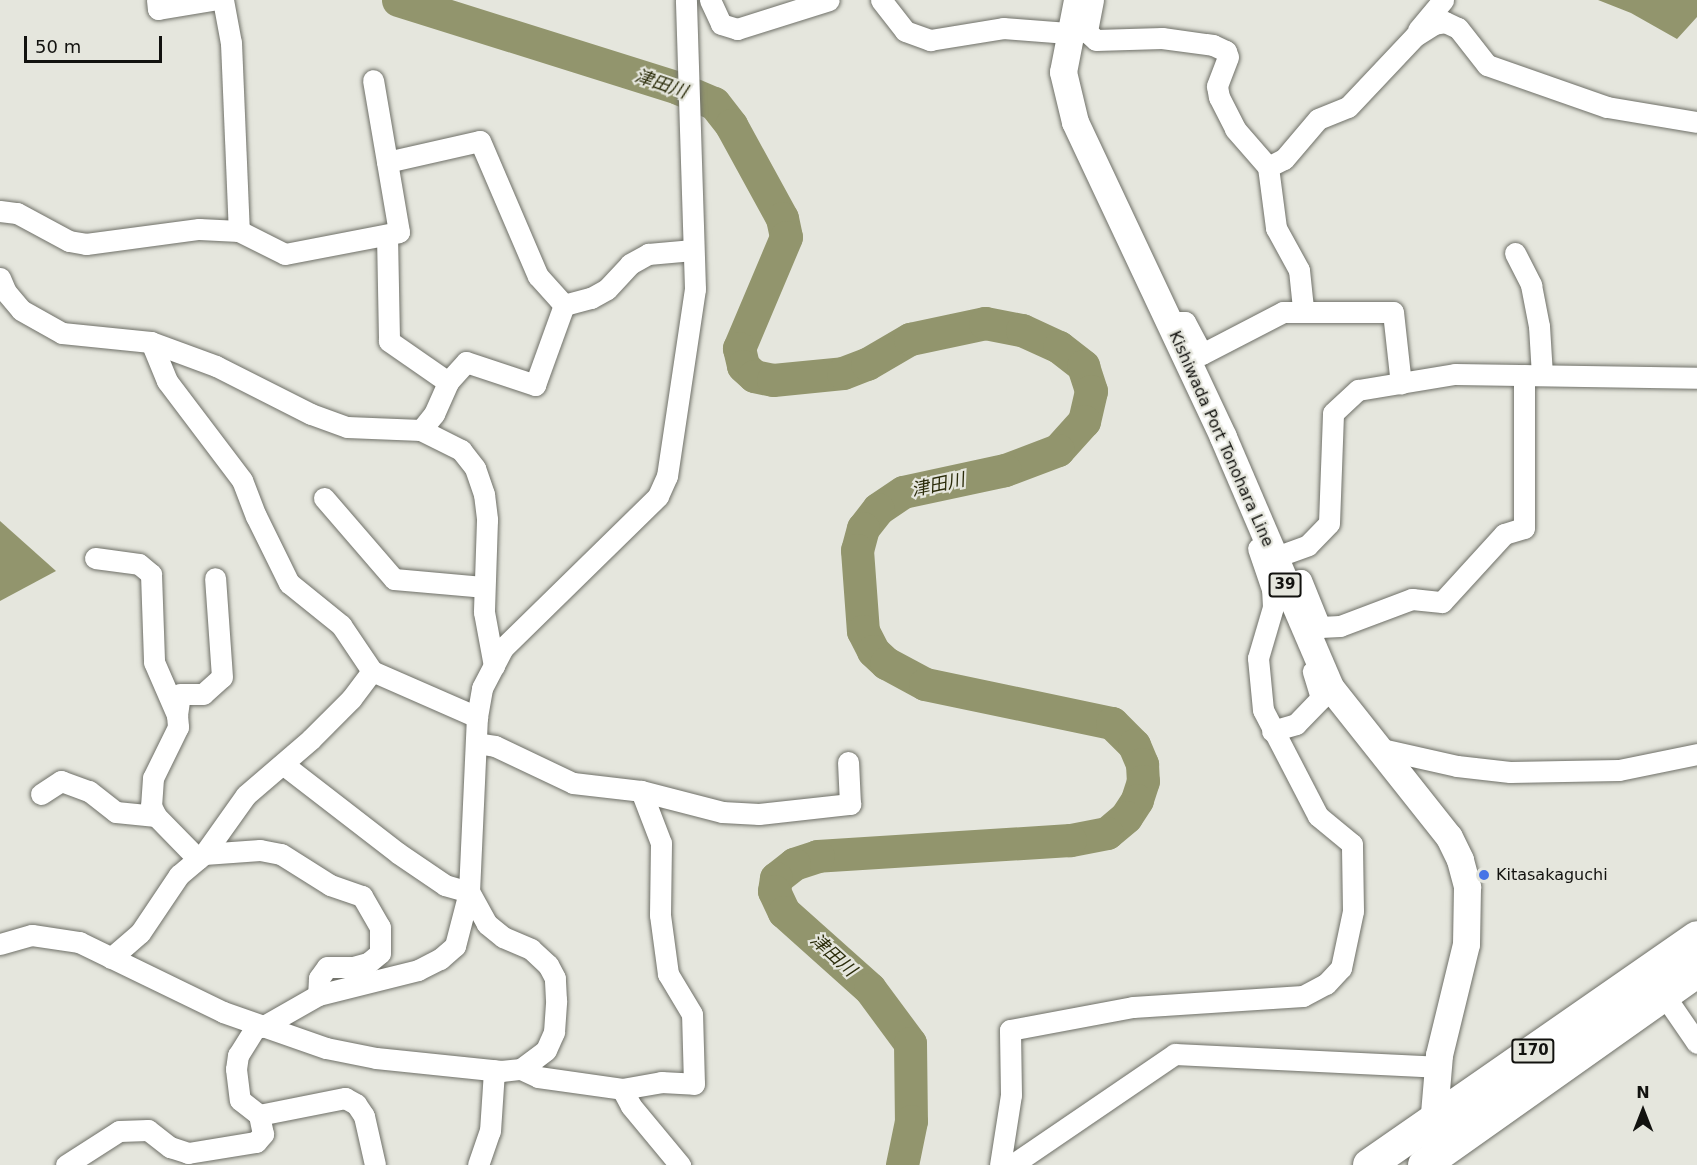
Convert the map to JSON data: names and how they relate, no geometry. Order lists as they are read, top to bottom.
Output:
{
  "streets": {
    "highway": ["170"],
    "main road": ["Kishiwada Port Tonohara Line", "39"]
  },
  "crossings": [
    ["Kishiwada Port Tonohara Line", "170"]
  ],
  "water": ["津田川"],
  "places": ["Kitasakaguchi"],
  "scale_bar": "50 m",
  "north": "top"
}
